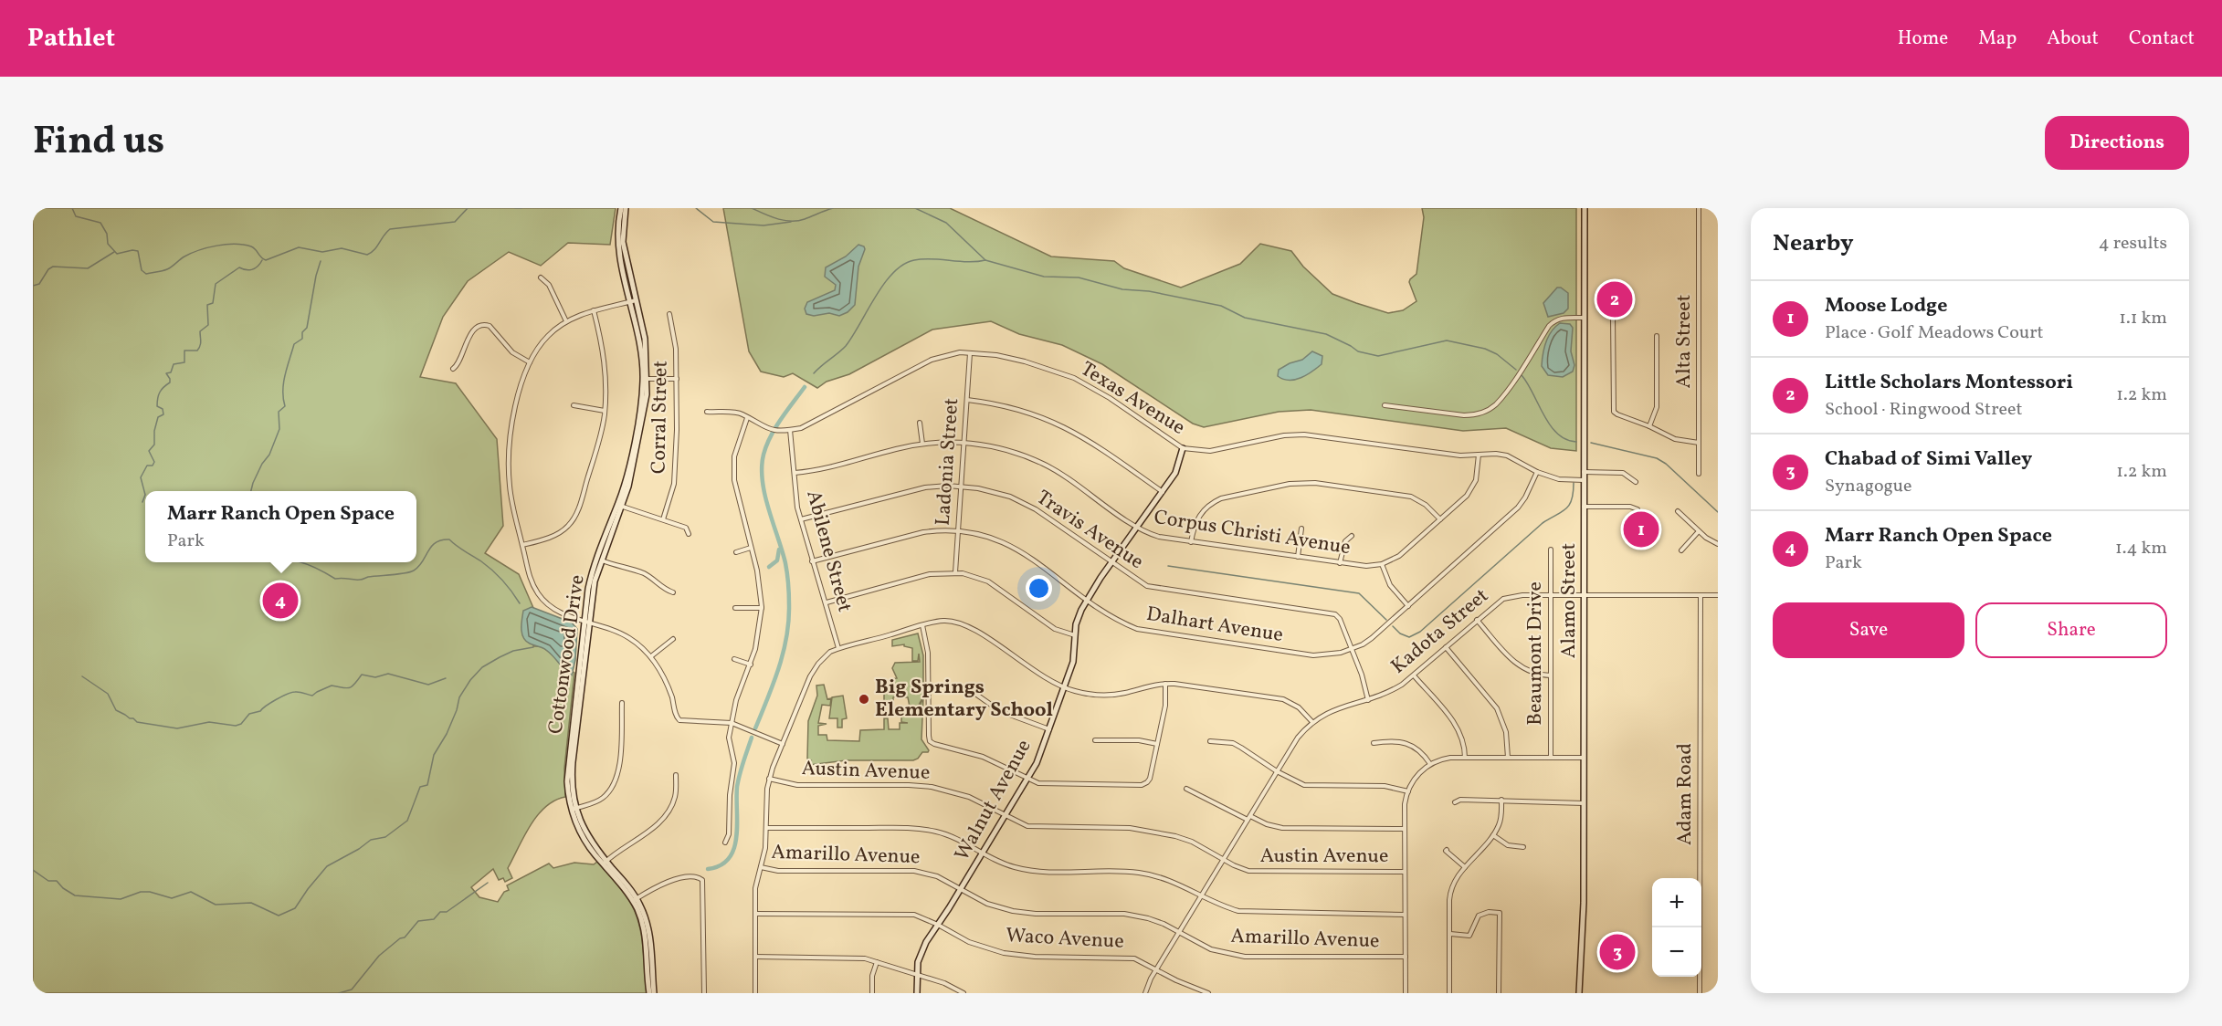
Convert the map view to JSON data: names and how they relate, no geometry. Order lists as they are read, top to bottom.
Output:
{
  "streets": {
    "street": [
      "Alta Street",
      "Texas Avenue",
      "Corral Street",
      "Ladonia Street",
      "Travis Avenue",
      "Corpus Christi Avenue",
      "Abilene Street",
      "Alamo Street",
      "Dalhart Avenue",
      "Kadota Street",
      "Beaumont Drive",
      "Cottonwood Drive",
      "Austin Avenue",
      "Adam Road",
      "Walnut Avenue",
      "Amarillo Avenue",
      "Waco Avenue"
    ]
  },
  "crossings": [
    ["Texas Avenue", "Ladonia Street"],
    ["Texas Avenue", "Abilene Street"],
    ["Texas Avenue", "Alamo Street"],
    ["Texas Avenue", "Dalhart Avenue"],
    ["Texas Avenue", "Walnut Avenue"],
    ["Ladonia Street", "Travis Avenue"],
    ["Ladonia Street", "Corpus Christi Avenue"],
    ["Ladonia Street", "Dalhart Avenue"],
    ["Travis Avenue", "Abilene Street"],
    ["Travis Avenue", "Dalhart Avenue"],
    ["Travis Avenue", "Walnut Avenue"],
    ["Corpus Christi Avenue", "Abilene Street"],
    ["Corpus Christi Avenue", "Walnut Avenue"],
    ["Abilene Street", "Dalhart Avenue"],
    ["Alamo Street", "Kadota Street"],
    ["Dalhart Avenue", "Walnut Avenue"],
    ["Kadota Street", "Beaumont Drive"],
    ["Kadota Street", "Austin Avenue"],
    ["Kadota Street", "Adam Road"],
    ["Kadota Street", "Amarillo Avenue"],
    ["Kadota Street", "Waco Avenue"],
    ["Austin Avenue", "Walnut Avenue"],
    ["Walnut Avenue", "Amarillo Avenue"],
    ["Walnut Avenue", "Waco Avenue"]
  ],
  "places": ["Big Springs Elementary School"],
  "page": {
    "header": "Pathlet",
    "nav": [
      "Home",
      "Map",
      "About",
      "Contact"
    ],
    "title": "Find us",
    "buttons": [
      "Directions",
      ["Save", "Share"]
    ],
    "heading": ["Nearby", "4 results"],
    "pins": [
      "2",
      "1",
      "4",
      "3"
    ],
    "list": [
      {
        "mark": "1",
        "name": "Moose Lodge",
        "note": "Place · Golf Meadows Court",
        "value": "1.1 km"
      },
      {
        "mark": "2",
        "name": "Little Scholars Montessori",
        "note": "School · Ringwood Street",
        "value": "1.2 km"
      },
      {
        "mark": "3",
        "name": "Chabad of Simi Valley",
        "note": "Synagogue",
        "value": "1.2 km"
      },
      {
        "mark": "4",
        "name": "Marr Ranch Open Space",
        "note": "Park",
        "value": "1.4 km"
      }
    ],
    "popup": ["Marr Ranch Open Space", "Park"],
    "map_buttons": ["+", "−"]
  }
}
